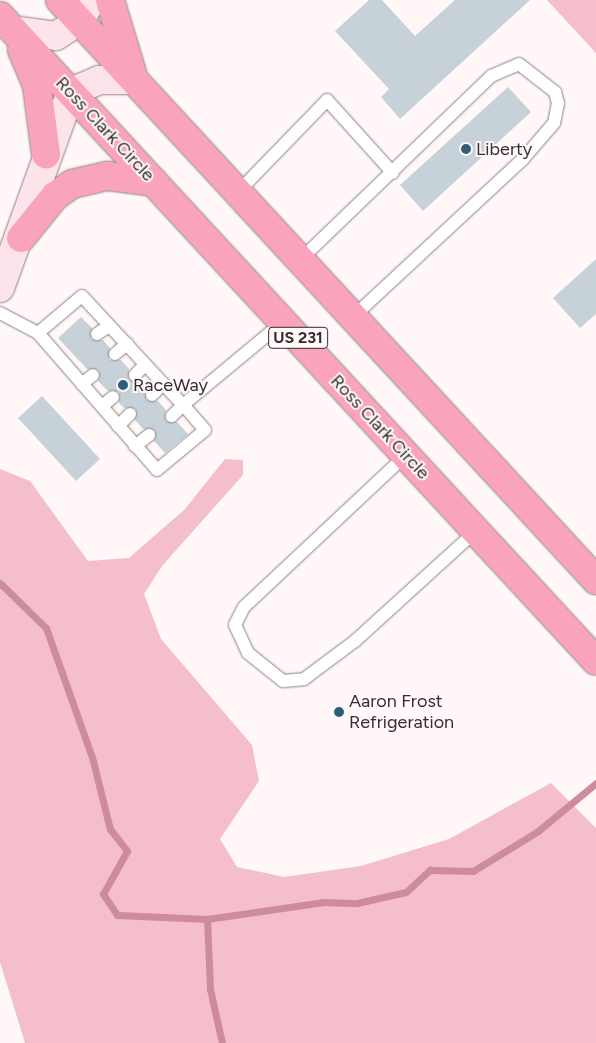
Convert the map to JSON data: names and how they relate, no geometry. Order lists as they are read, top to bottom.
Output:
{
  "streets": {
    "highway": ["Ross Clark Circle", "US 231"]
  },
  "places": ["Liberty", "RaceWay", "Aaron Frost Refrigeration"]
}
